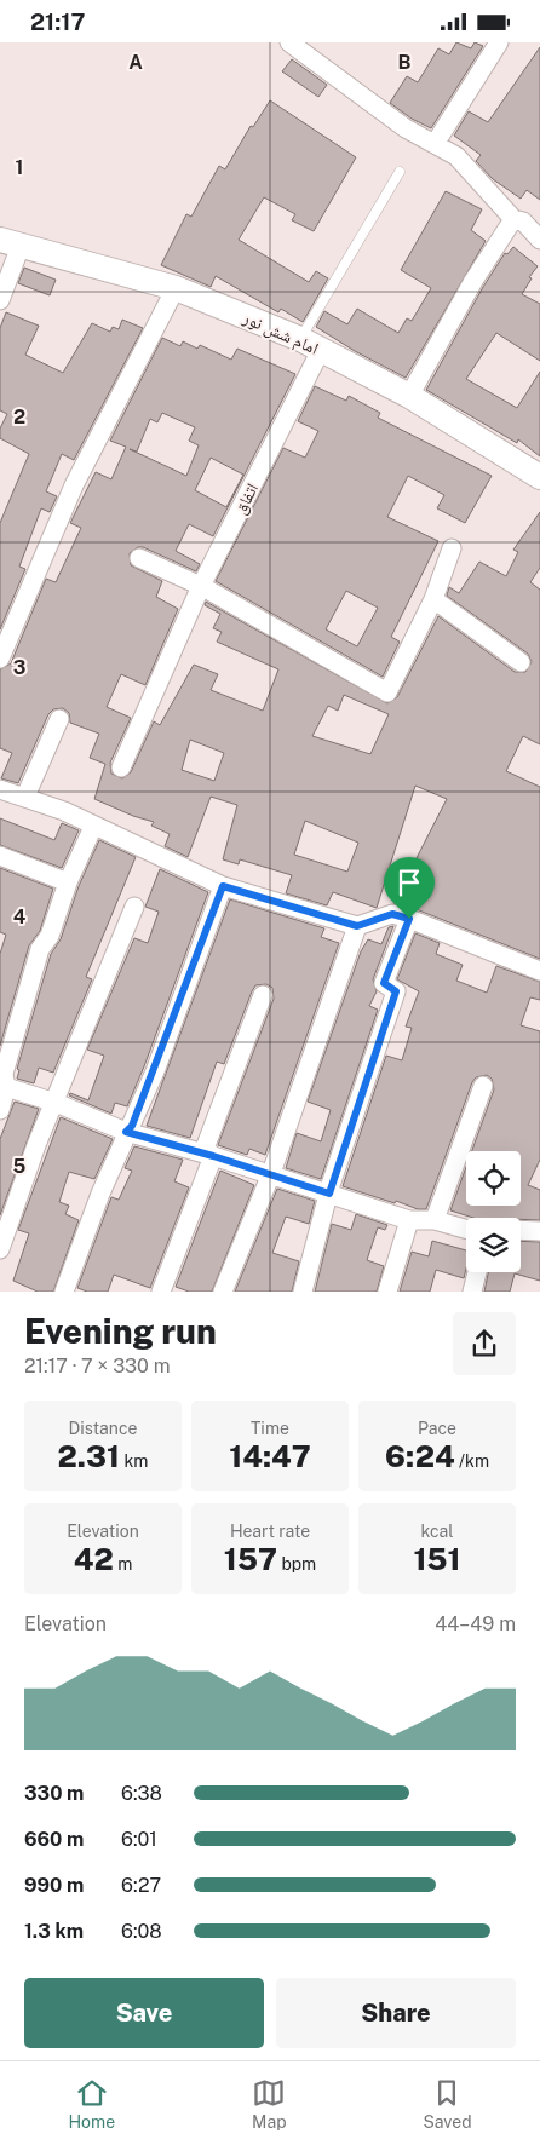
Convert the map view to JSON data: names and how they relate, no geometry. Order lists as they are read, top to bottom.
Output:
{
  "streets": {
    "street": ["امام شش نور", "اتفاق"]
  },
  "crossings": [
    ["امام شش نور", "اتفاق"]
  ],
  "page": {
    "status": "21:17",
    "heading": ["Evening run", "21:17 · 7 × 330 m"],
    "stats": [
      ["Distance", "2.31 km"],
      ["Time", "14:47"],
      ["Pace", "6:24 /km"],
      ["Elevation", "42 m"],
      ["Heart rate", "157 bpm"],
      ["kcal", "151"]
    ],
    "chart": ["Elevation", "44–49 m"],
    "list": [
      {
        "name": "330 m",
        "note": "6:38"
      },
      {
        "name": "660 m",
        "note": "6:01"
      },
      {
        "name": "990 m",
        "note": "6:27"
      },
      {
        "name": "1.3 km",
        "note": "6:08"
      }
    ],
    "buttons": ["Save", "Share"],
    "tabs": ["Home", "Map", "Saved"]
  },
  "grid": {
    "columns": ["A", "B"],
    "rows": [
      "1",
      "2",
      "3",
      "4",
      "5"
    ]
  }
}
